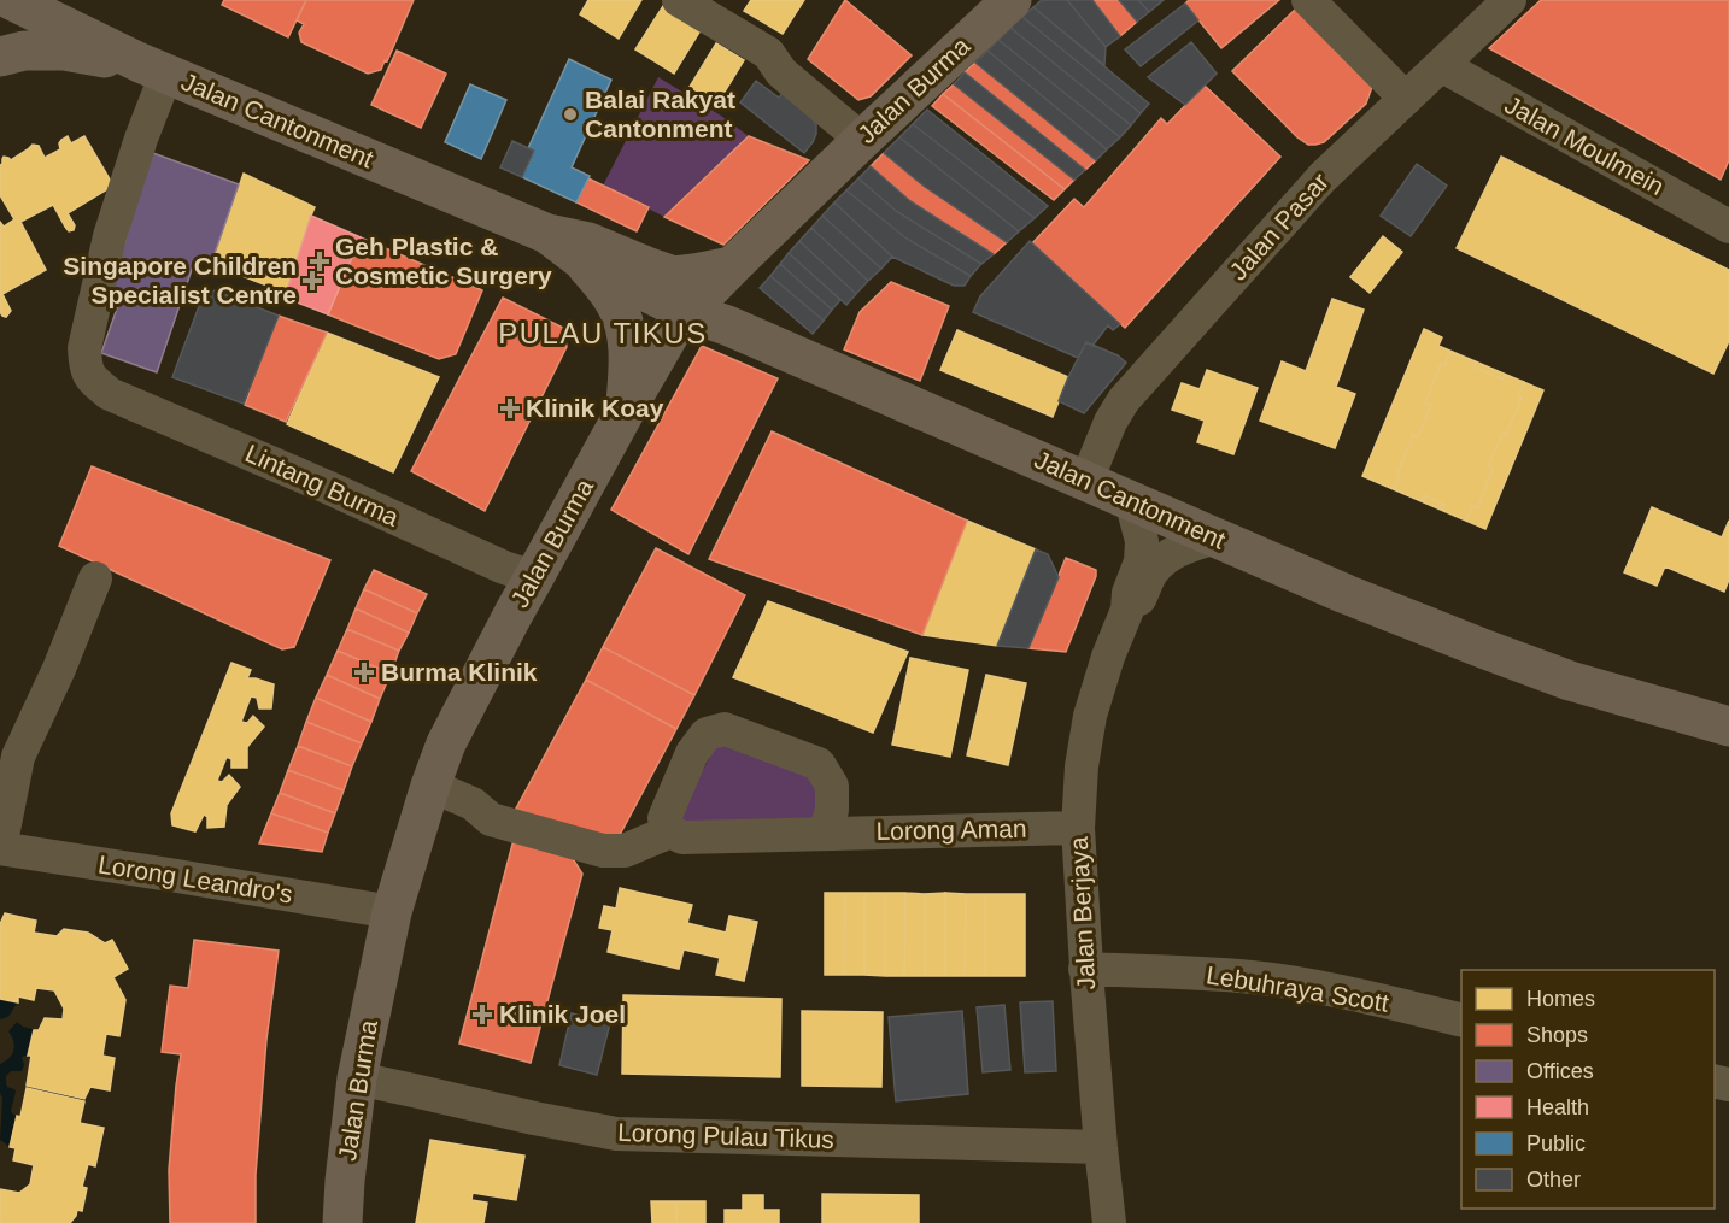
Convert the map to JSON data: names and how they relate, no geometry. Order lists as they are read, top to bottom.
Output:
{
  "streets": {
    "main road": ["Jalan Burma", "Jalan Cantonment"],
    "street": [
      "Jalan Moulmein",
      "Jalan Pasar",
      "Lintang Burma",
      "Lorong Aman",
      "Lorong Leandro's",
      "Jalan Berjaya",
      "Lebuhraya Scott",
      "Lorong Pulau Tikus"
    ]
  },
  "crossings": [
    ["Jalan Burma", "Jalan Cantonment"],
    ["Jalan Burma", "Lintang Burma"],
    ["Jalan Burma", "Lorong Leandro's"],
    ["Jalan Burma", "Lorong Pulau Tikus"],
    ["Jalan Cantonment", "Jalan Pasar"],
    ["Jalan Cantonment", "Lintang Burma"],
    ["Jalan Cantonment", "Jalan Berjaya"],
    ["Jalan Moulmein", "Jalan Pasar"],
    ["Lorong Aman", "Jalan Berjaya"],
    ["Jalan Berjaya", "Lebuhraya Scott"],
    ["Jalan Berjaya", "Lorong Pulau Tikus"]
  ],
  "districts": ["PULAU TIKUS"],
  "places": {
    "other": ["Balai Rakyat Cantonment"],
    "health": [
      "Geh Plastic & Cosmetic Surgery",
      "Singapore Children Specialist Centre",
      "Klinik Koay",
      "Burma Klinik",
      "Klinik Joel"
    ]
  },
  "legend": [
    "Homes",
    "Shops",
    "Offices",
    "Health",
    "Public",
    "Other"
  ]
}
